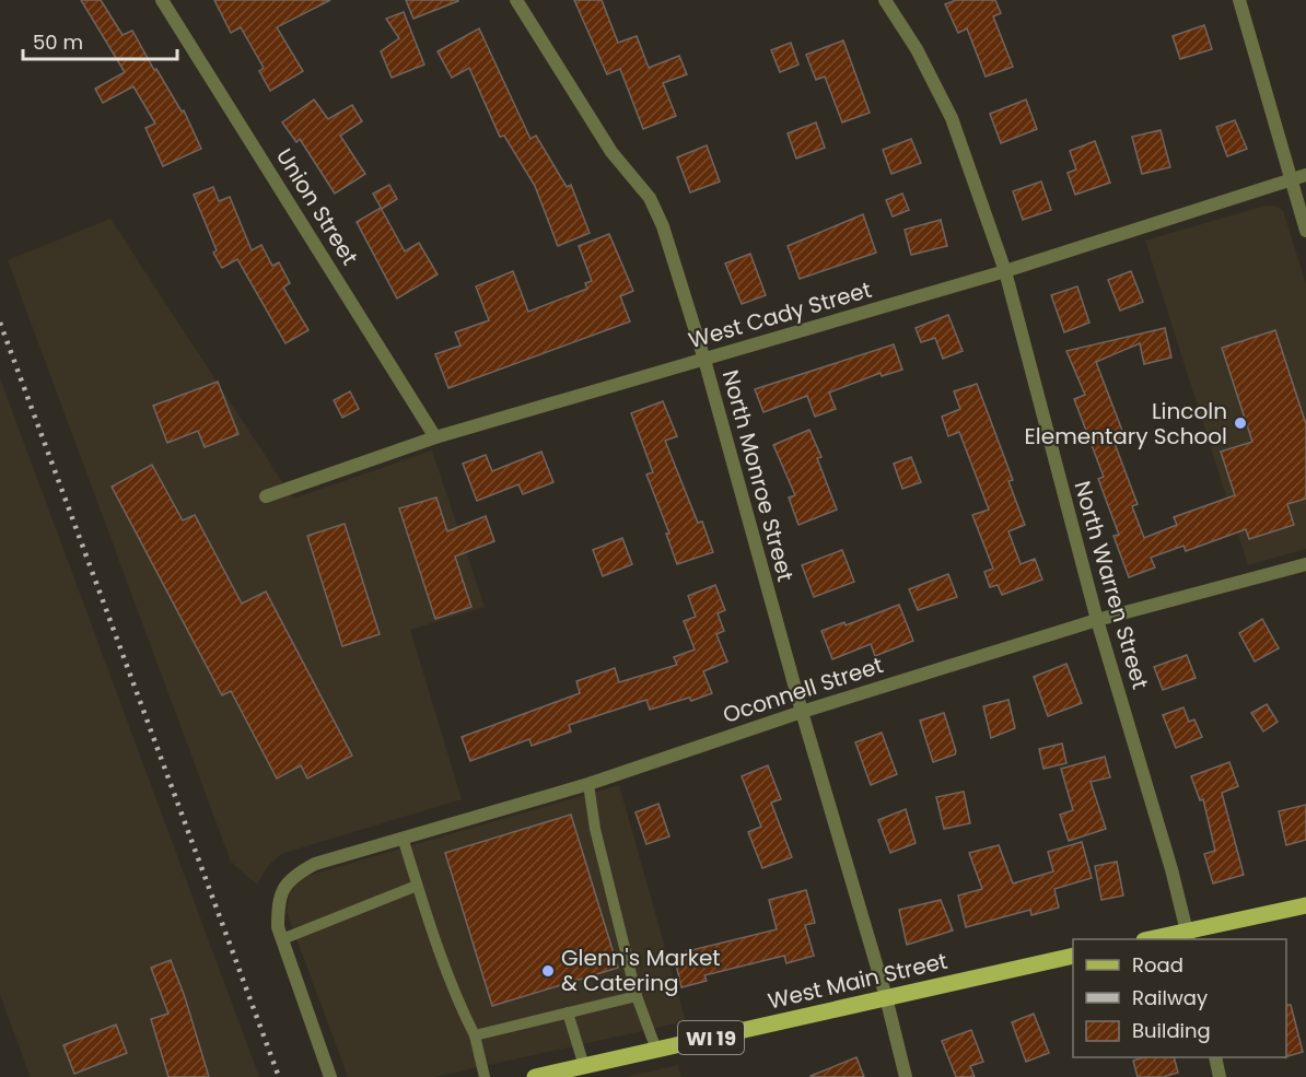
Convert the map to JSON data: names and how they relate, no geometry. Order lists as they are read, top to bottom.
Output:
{
  "streets": {
    "main road": ["West Main Street", "WI 19"],
    "street": [
      "Union Street",
      "West Cady Street",
      "North Monroe Street",
      "North Warren Street",
      "Oconnell Street"
    ]
  },
  "crossings": [
    ["Union Street", "West Cady Street"],
    ["West Cady Street", "North Monroe Street"],
    ["West Cady Street", "North Warren Street"],
    ["North Monroe Street", "Oconnell Street"],
    ["North Monroe Street", "West Main Street"],
    ["North Warren Street", "Oconnell Street"]
  ],
  "places": ["Lincoln Elementary School", "Glenn's Market & Catering"],
  "legend": ["Road", "Railway", "Building"],
  "scale_bar": "50 m"
}
